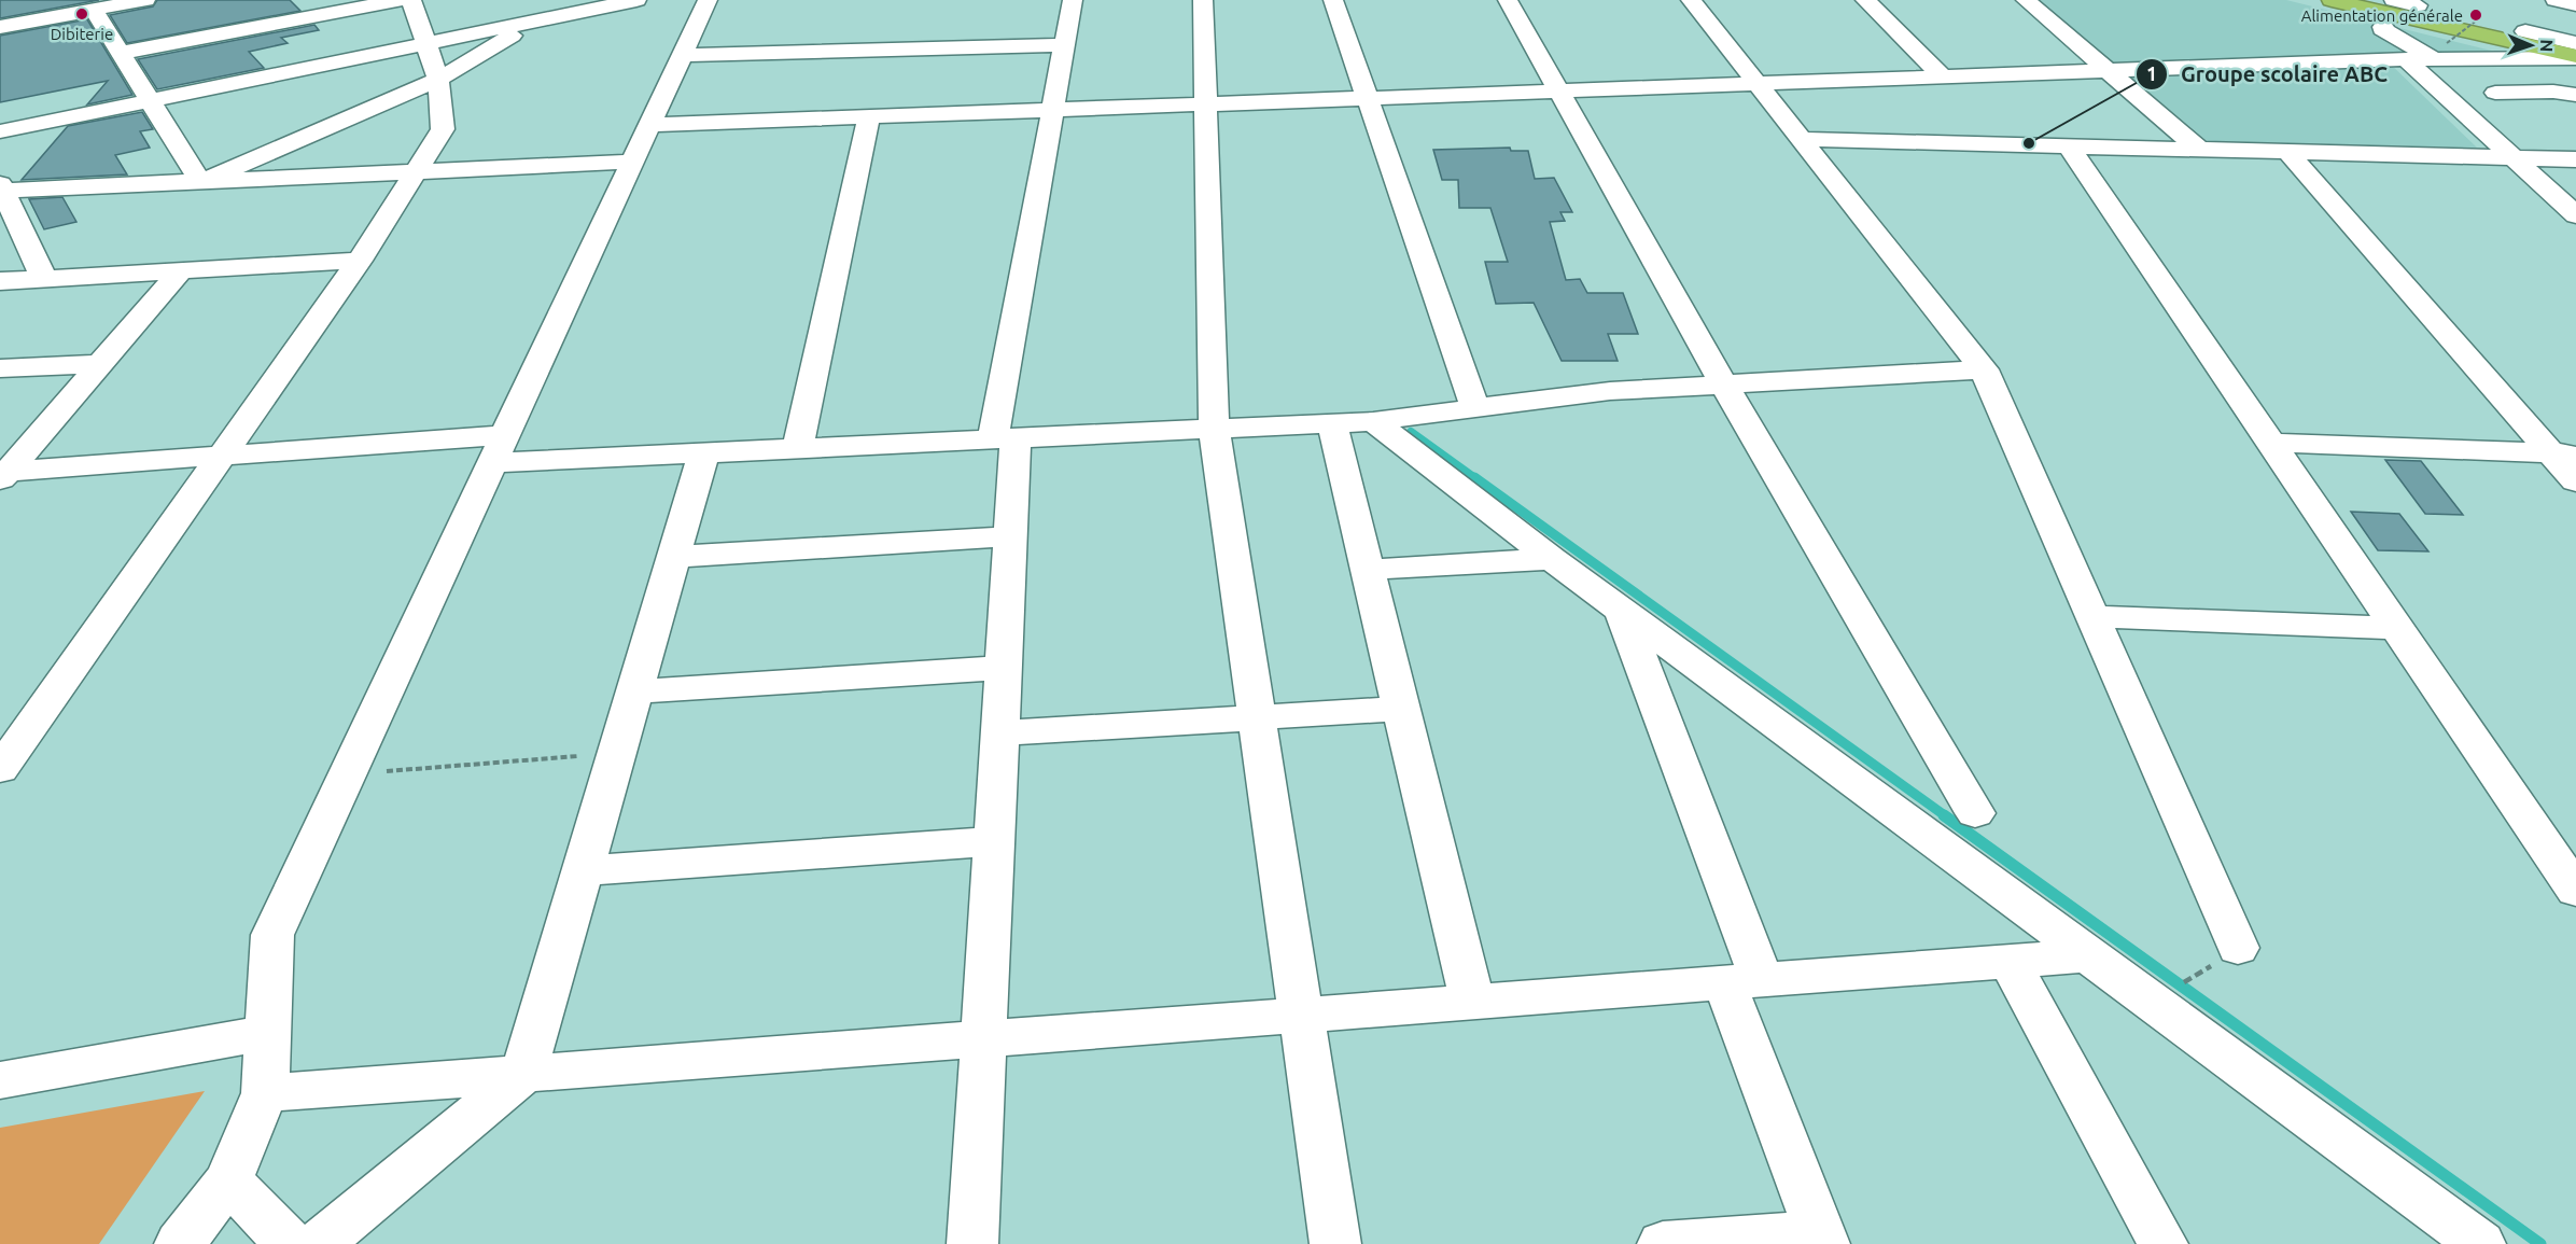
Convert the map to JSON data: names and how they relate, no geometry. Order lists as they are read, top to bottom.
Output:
{
  "places": ["Dibiterie", "Alimentation générale", "Groupe scolaire ABC"],
  "north": "right"
}
